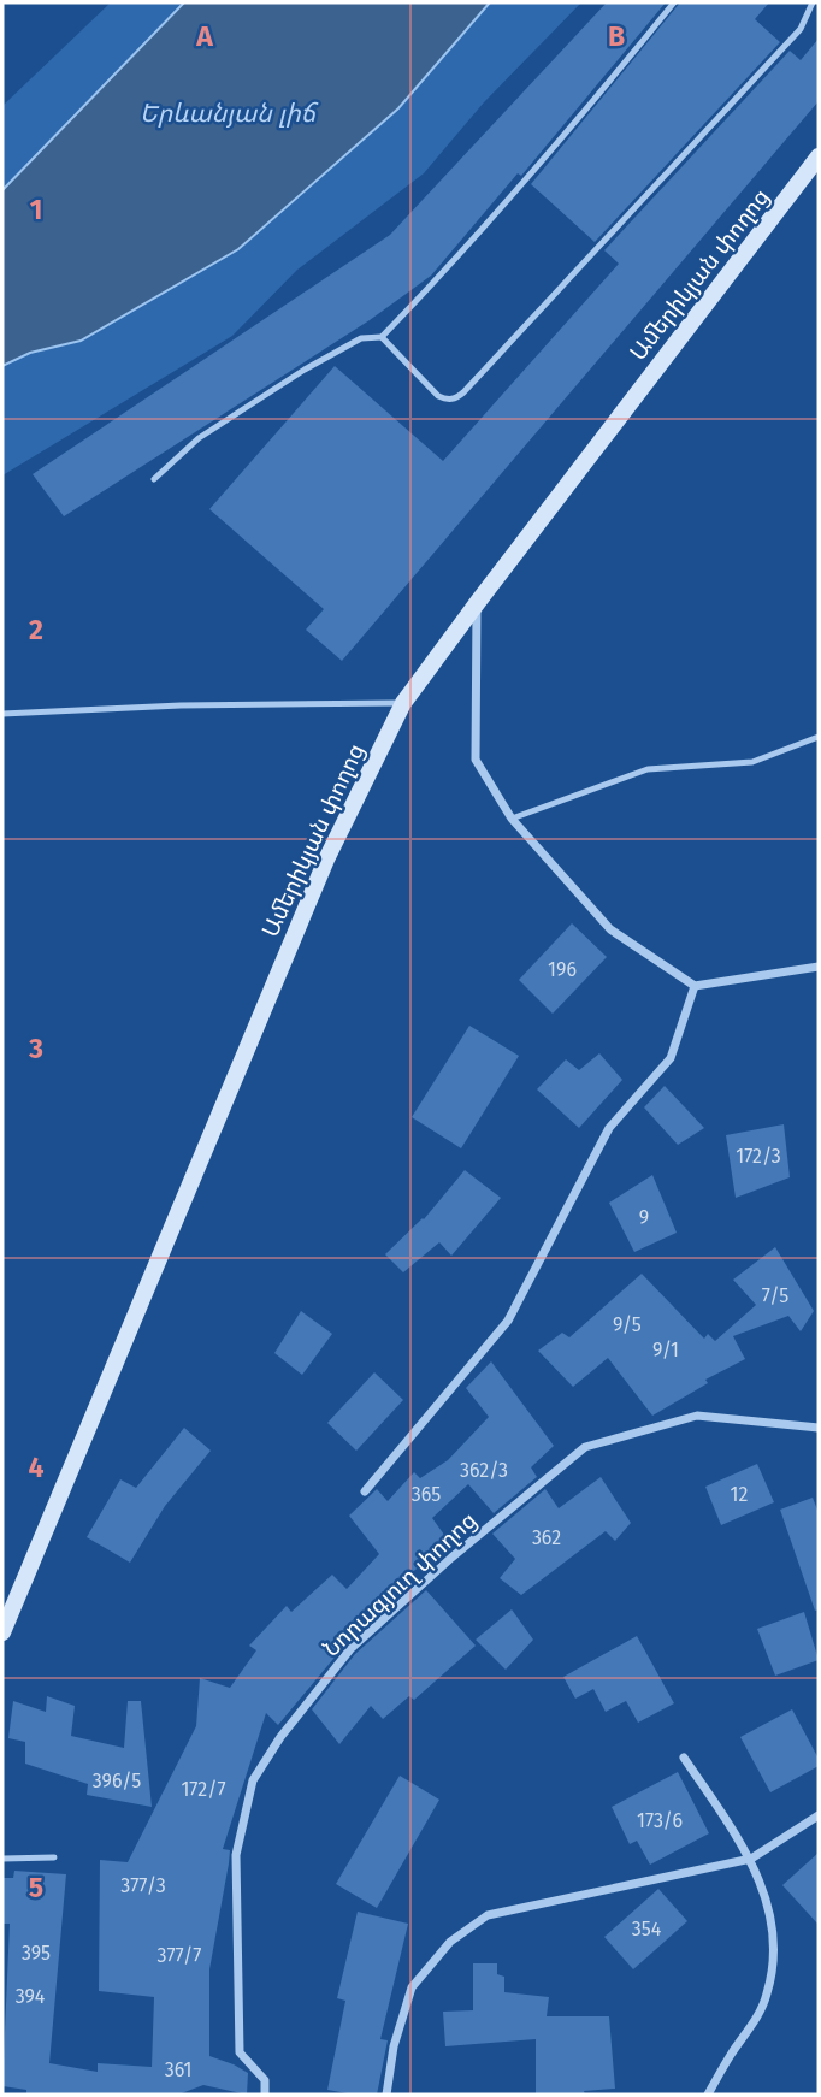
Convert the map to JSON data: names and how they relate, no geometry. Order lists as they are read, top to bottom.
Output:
{
  "streets": {
    "street": ["Ամերիկյան փողոց", "Նորագյուղ փողոց"]
  },
  "water": ["Երևանյան լիճ"],
  "house_numbers": [
    "196",
    "172/3",
    "9",
    "7/5",
    "9/5",
    "9/1",
    "362/3",
    "365",
    "12",
    "362",
    "396/5",
    "172/7",
    "173/6",
    "377/3",
    "354",
    "395",
    "377/7",
    "394",
    "361"
  ],
  "grid": {
    "columns": ["A", "B"],
    "rows": [
      "1",
      "2",
      "3",
      "4",
      "5"
    ]
  }
}
